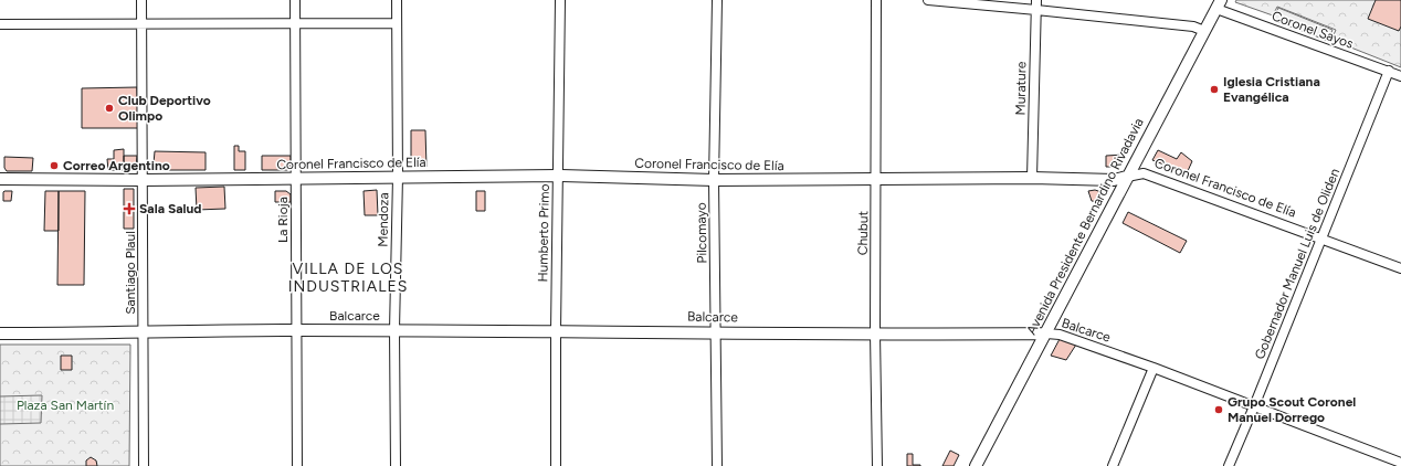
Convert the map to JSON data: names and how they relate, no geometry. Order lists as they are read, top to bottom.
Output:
{
  "streets": {
    "street": [
      "Coronel Sayos",
      "Murature",
      "Coronel Francisco de Elía",
      "La Rioja",
      "Mendoza",
      "Avenida Presidente Bernardino Rivadavia",
      "Humberto Primo",
      "Pilcomayo",
      "Chubut",
      "Gobernador Manuel Luis de Oliden",
      "Santiago Plaul",
      "Balcarce"
    ]
  },
  "crossings": [
    ["Coronel Sayos", "Avenida Presidente Bernardino Rivadavia"],
    ["Coronel Sayos", "Gobernador Manuel Luis de Oliden"],
    ["Murature", "Coronel Francisco de Elía"],
    ["Coronel Francisco de Elía", "La Rioja"],
    ["Coronel Francisco de Elía", "Mendoza"],
    ["Coronel Francisco de Elía", "Avenida Presidente Bernardino Rivadavia"],
    ["Coronel Francisco de Elía", "Humberto Primo"],
    ["Coronel Francisco de Elía", "Pilcomayo"],
    ["Coronel Francisco de Elía", "Chubut"],
    ["Coronel Francisco de Elía", "Gobernador Manuel Luis de Oliden"],
    ["Coronel Francisco de Elía", "Santiago Plaul"],
    ["La Rioja", "Balcarce"],
    ["Mendoza", "Balcarce"],
    ["Avenida Presidente Bernardino Rivadavia", "Balcarce"],
    ["Humberto Primo", "Balcarce"],
    ["Pilcomayo", "Balcarce"],
    ["Chubut", "Balcarce"],
    ["Gobernador Manuel Luis de Oliden", "Balcarce"],
    ["Santiago Plaul", "Balcarce"]
  ],
  "districts": ["VILLA DE LOS INDUSTRIALES"],
  "parks": ["Plaza San Martín"],
  "places": {
    "other": [
      "Iglesia Cristiana Evangélica",
      "Club Deportivo Olimpo",
      "Correo Argentino",
      "Grupo Scout Coronel Manuel Dorrego"
    ],
    "health": ["Sala Salud"]
  }
}
